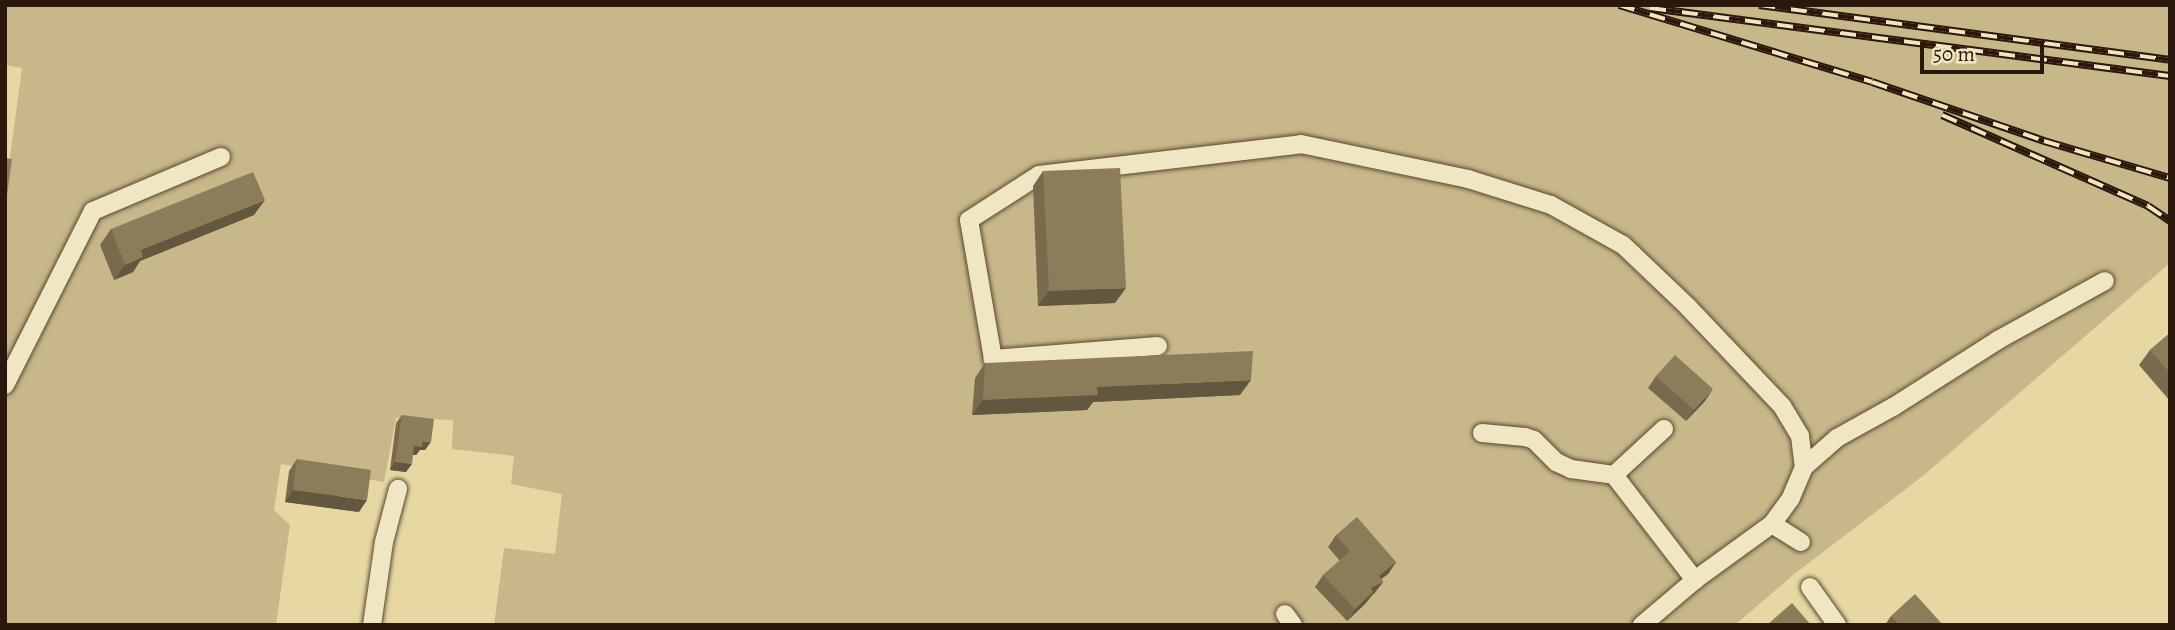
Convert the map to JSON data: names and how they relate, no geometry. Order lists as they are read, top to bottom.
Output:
{
  "scale_bar": "50 m"
}
